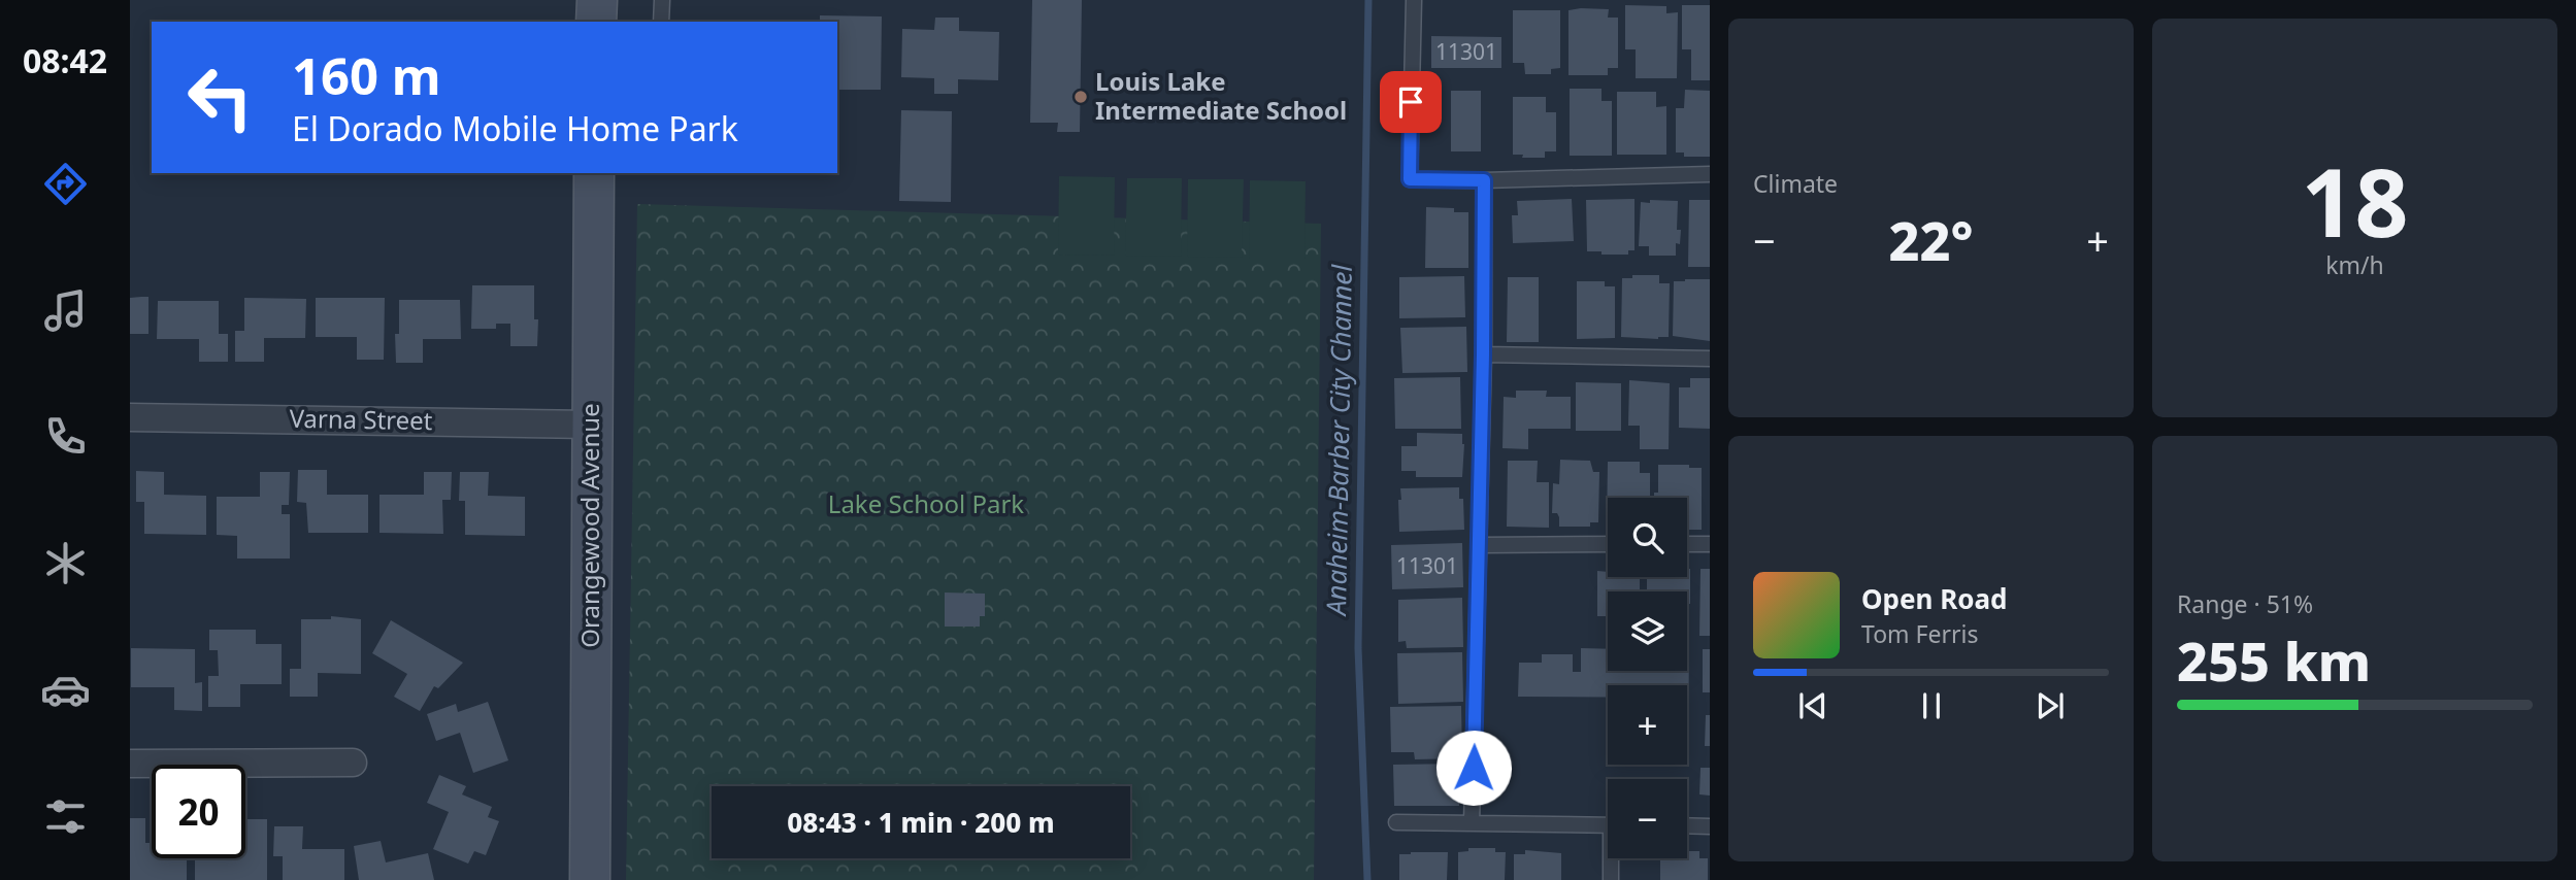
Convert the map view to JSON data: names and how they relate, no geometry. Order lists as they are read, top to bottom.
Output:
{
  "streets": {
    "main road": ["Orangewood Avenue"],
    "street": ["Varna Street"]
  },
  "crossings": [
    ["Varna Street", "Orangewood Avenue"]
  ],
  "water": ["Anaheim-Barber City Channel"],
  "parks": ["Lake School Park"],
  "places": ["Louis Lake Intermediate School"],
  "house_numbers": ["11301", "11301"],
  "page": {
    "tabs": "08:42",
    "tile": [
      "Climate",
      ["18", "km/h"],
      ["Range · 51%", "255 km"]
    ],
    "turn": ["160 m", "El Dorado Mobile Home Park"],
    "heat": ["−", "22°", "+"],
    "map_buttons": ["+", "−"],
    "song": ["Open Road", "Tom Ferris"],
    "limit": "20",
    "trip": "08:43 · 1 min · 200 m"
  }
}
